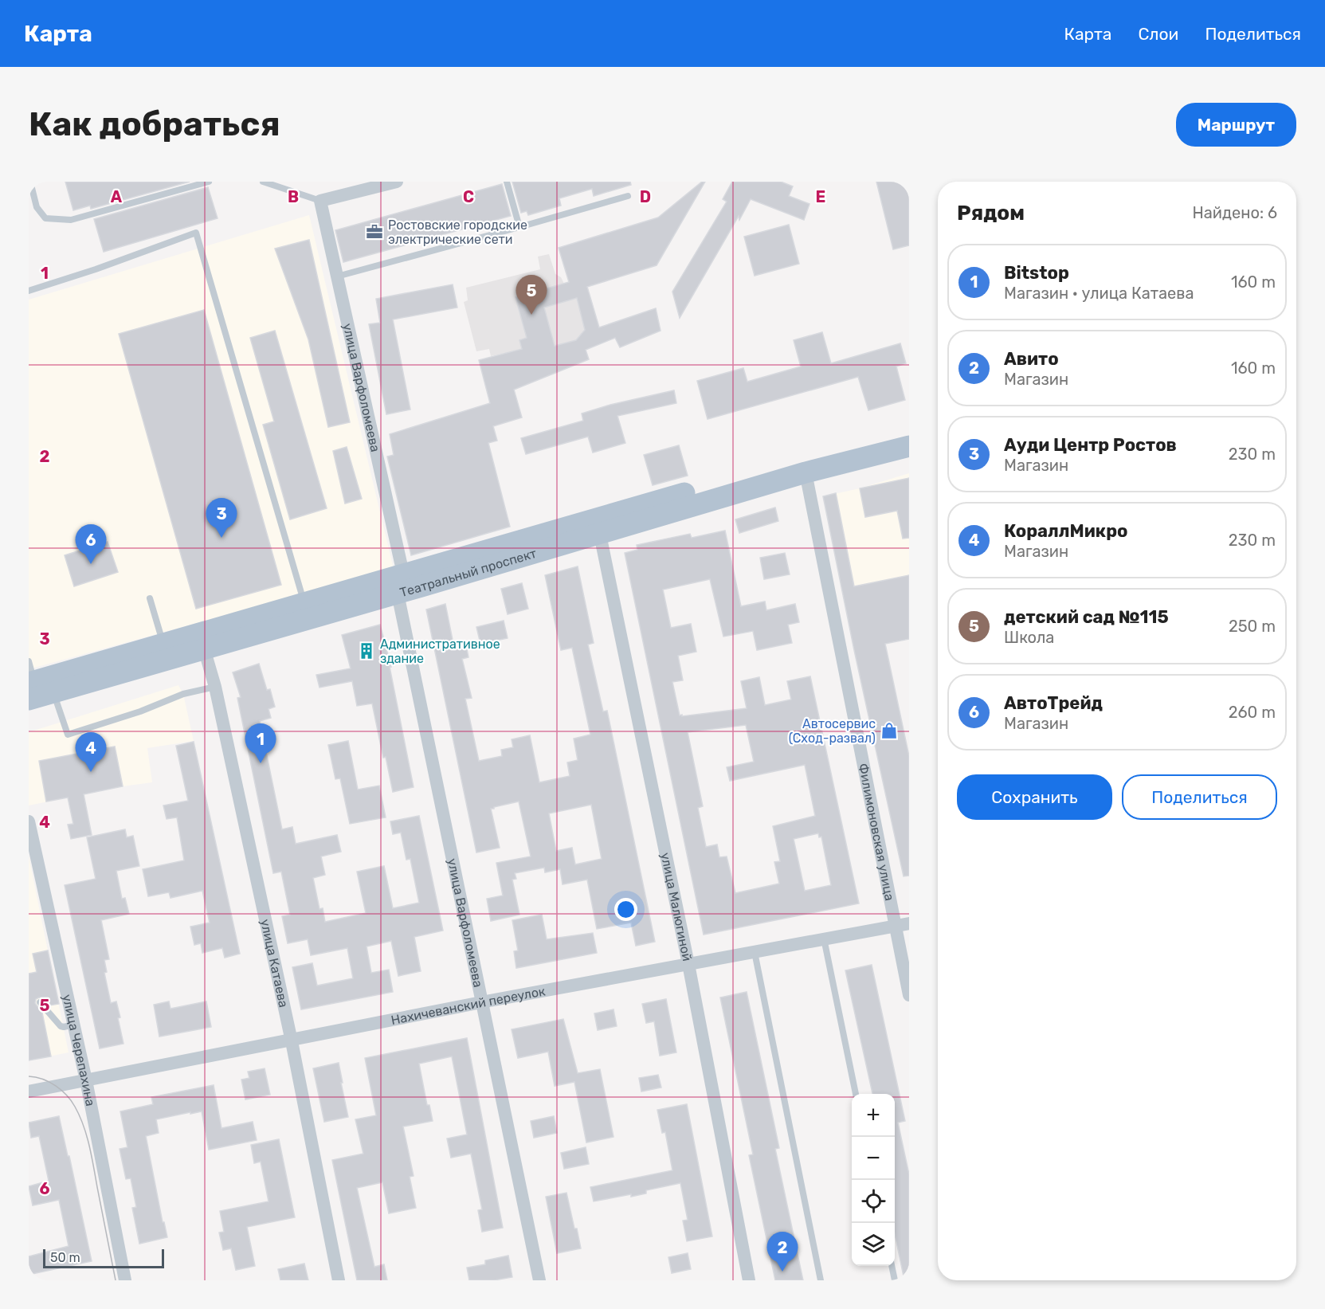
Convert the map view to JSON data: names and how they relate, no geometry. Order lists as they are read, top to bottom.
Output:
{
  "streets": {
    "main road": ["Театральный проспект"],
    "street": [
      "улица Варфоломеева",
      "Филимоновская улица",
      "улица Малюгиной",
      "улица Катаева",
      "Нахичеванский переулок",
      "улица Черепахина"
    ]
  },
  "crossings": [
    ["улица Варфоломеева", "Театральный проспект"],
    ["улица Варфоломеева", "Нахичеванский переулок"],
    ["Театральный проспект", "Филимоновская улица"],
    ["Театральный проспект", "улица Малюгиной"],
    ["Театральный проспект", "улица Катаева"],
    ["Филимоновская улица", "Нахичеванский переулок"],
    ["улица Малюгиной", "Нахичеванский переулок"],
    ["улица Катаева", "Нахичеванский переулок"],
    ["Нахичеванский переулок", "улица Черепахина"]
  ],
  "places": {
    "office": ["Ростовские городские электрические сети"],
    "building": ["Административное здание"],
    "shop": ["Автосервис (Сход-развал)"]
  },
  "scale_bar": "50 m",
  "page": {
    "header": "Карта",
    "nav": ["Карта", "Слои", "Поделиться"],
    "buttons": [
      "Маршрут",
      ["Сохранить", "Поделиться"]
    ],
    "title": "Как добраться",
    "heading": ["Рядом", "Найдено: 6"],
    "list": [
      {
        "mark": "1",
        "name": "Bitstop",
        "note": "Магазин · улица Катаева",
        "value": "160 m"
      },
      {
        "mark": "2",
        "name": "Авито",
        "note": "Магазин",
        "value": "160 m"
      },
      {
        "mark": "3",
        "name": "Ауди Центр Ростов",
        "note": "Магазин",
        "value": "230 m"
      },
      {
        "mark": "4",
        "name": "КораллМикро",
        "note": "Магазин",
        "value": "230 m"
      },
      {
        "mark": "5",
        "name": "детский сад №115",
        "note": "Школа",
        "value": "250 m"
      },
      {
        "mark": "6",
        "name": "АвтоТрейд",
        "note": "Магазин",
        "value": "260 m"
      }
    ],
    "pins": [
      "5",
      "3",
      "6",
      "1",
      "4",
      "2"
    ],
    "map_buttons": ["+", "−"],
    "scale": "50 m"
  },
  "grid": {
    "columns": [
      "A",
      "B",
      "C",
      "D",
      "E"
    ],
    "rows": [
      "1",
      "2",
      "3",
      "4",
      "5",
      "6"
    ]
  }
}
